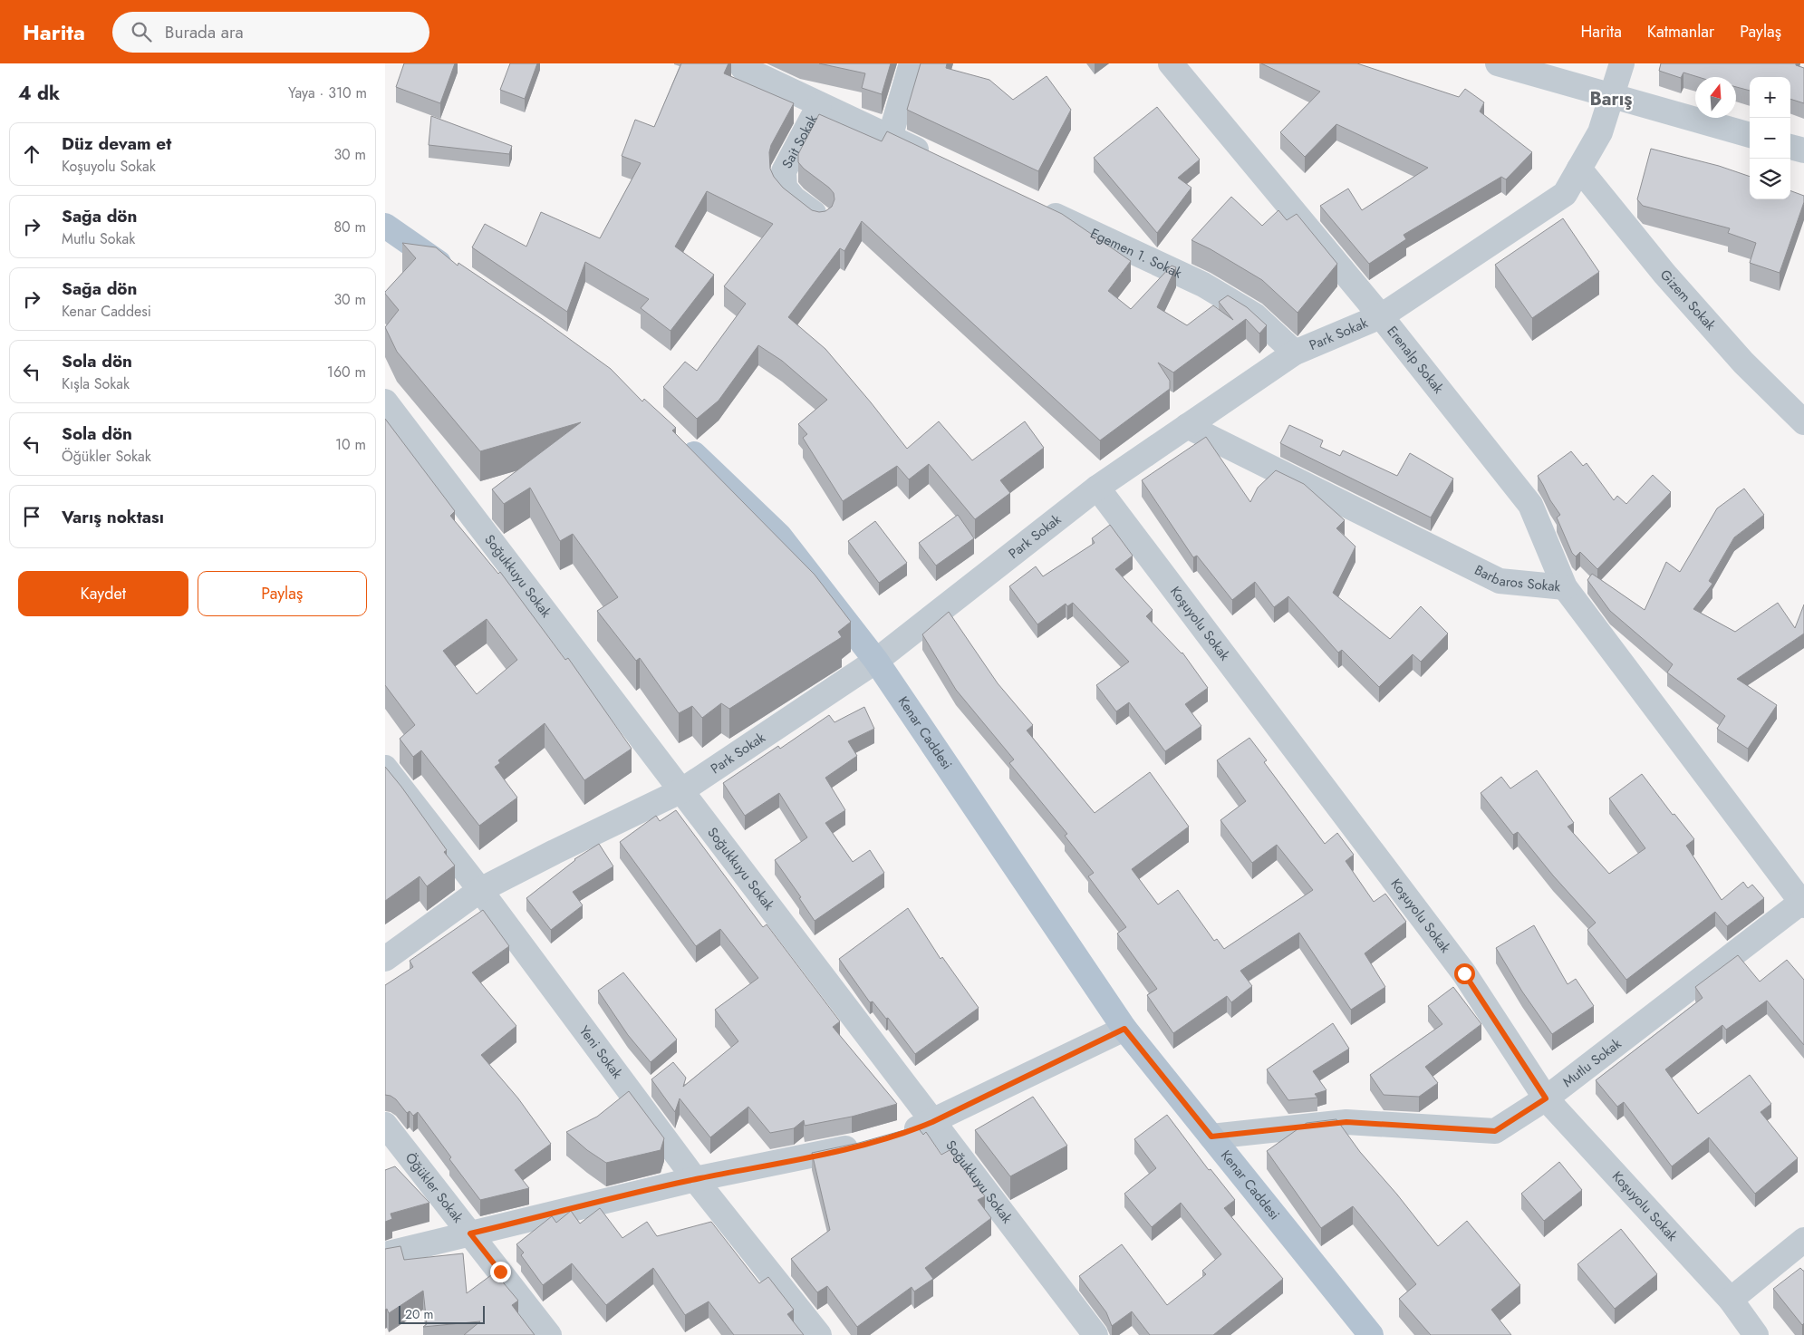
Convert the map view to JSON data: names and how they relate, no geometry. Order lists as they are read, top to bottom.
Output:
{
  "streets": {
    "main road": ["Kenar Caddesi"],
    "street": [
      "Sait Sokak",
      "Egemen 1. Sokak",
      "Gizem Sokak",
      "Park Sokak",
      "Erenalp Sokak",
      "Soğukkuyu Sokak",
      "Barbaros Sokak",
      "Koşuyolu Sokak",
      "Yeni Sokak",
      "Mutlu Sokak",
      "Öğükler Sokak"
    ]
  },
  "crossings": [
    ["Egemen 1. Sokak", "Park Sokak"],
    ["Gizem Sokak", "Park Sokak"],
    ["Park Sokak", "Erenalp Sokak"],
    ["Park Sokak", "Soğukkuyu Sokak"],
    ["Park Sokak", "Barbaros Sokak"],
    ["Park Sokak", "Koşuyolu Sokak"],
    ["Park Sokak", "Kenar Caddesi"],
    ["Park Sokak", "Yeni Sokak"],
    ["Erenalp Sokak", "Barbaros Sokak"],
    ["Barbaros Sokak", "Mutlu Sokak"],
    ["Koşuyolu Sokak", "Mutlu Sokak"],
    ["Kenar Caddesi", "Mutlu Sokak"]
  ],
  "districts": ["Barış"],
  "scale_bar": "20 m",
  "north": "top",
  "page": {
    "header": "Harita",
    "search": "Burada ara",
    "nav": ["Harita", "Katmanlar", "Paylaş"],
    "heading": ["4 dk", "Yaya · 310 m"],
    "map_buttons": ["+", "−"],
    "list": [
      ["Düz devam et", "Koşuyolu Sokak", "30 m"],
      ["Sağa dön", "Mutlu Sokak", "80 m"],
      ["Sağa dön", "Kenar Caddesi", "30 m"],
      ["Sola dön", "Kışla Sokak", "160 m"],
      ["Sola dön", "Öğükler Sokak", "10 m"],
      "Varış noktası"
    ],
    "buttons": ["Kaydet", "Paylaş"],
    "scale": "20 m"
  }
}
